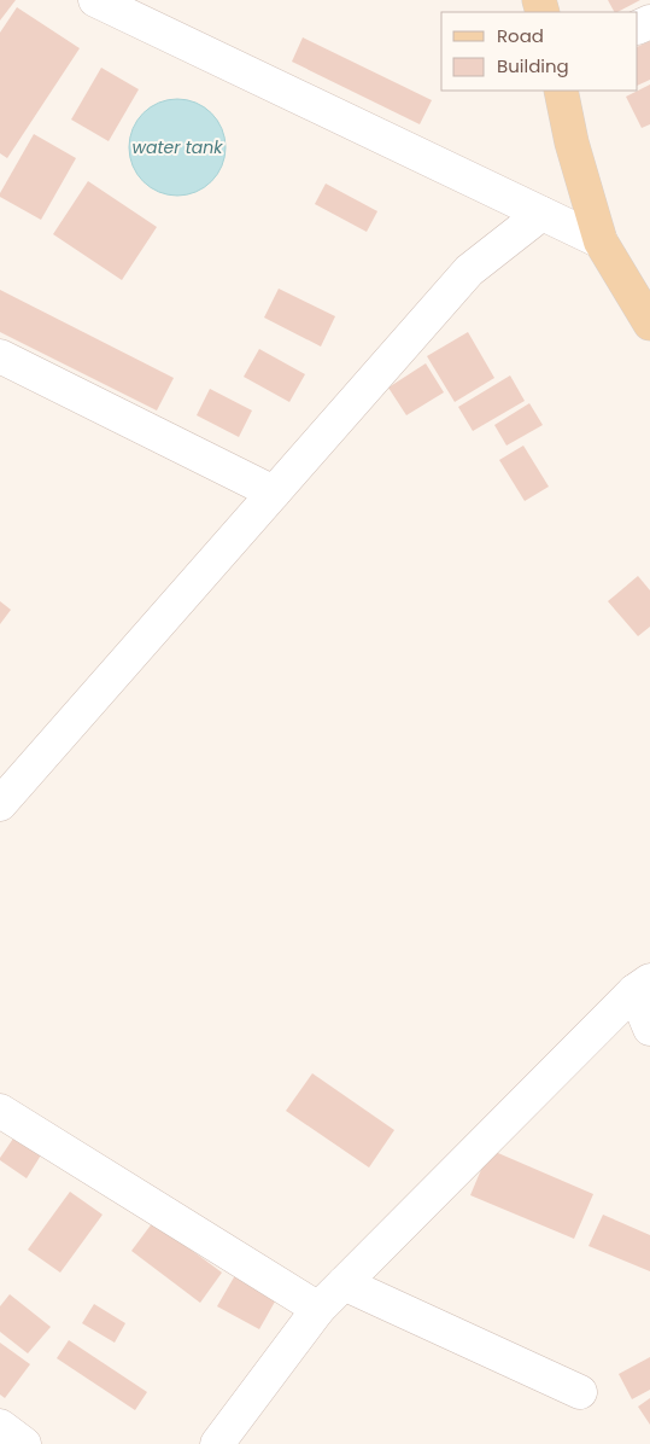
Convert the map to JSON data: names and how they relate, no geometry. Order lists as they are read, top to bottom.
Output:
{
  "water": ["water tank"],
  "legend": ["Road", "Building"]
}
